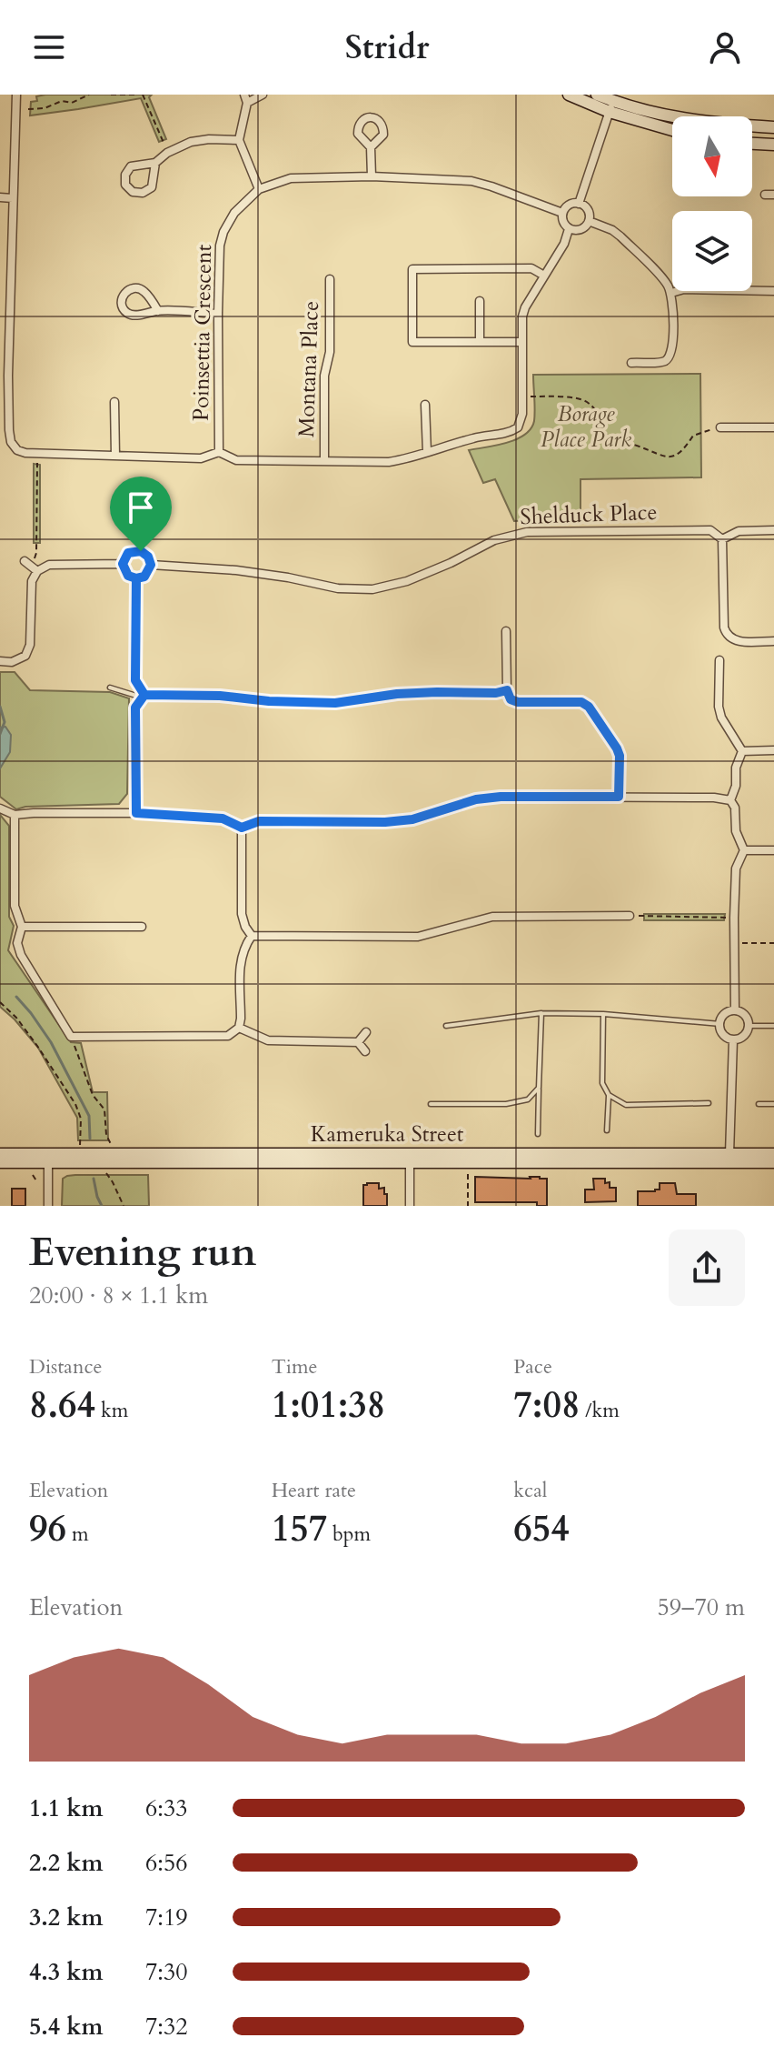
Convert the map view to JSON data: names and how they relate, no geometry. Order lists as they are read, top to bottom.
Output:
{
  "streets": {
    "street": [
      "Poinsettia Crescent",
      "Montana Place",
      "Shelduck Place",
      "Kameruka Street"
    ]
  },
  "parks": ["Borage Place Park"],
  "north": "bottom",
  "page": {
    "header": "Stridr",
    "heading": ["Evening run", "20:00 · 8 × 1.1 km"],
    "stats": [
      ["Distance", "8.64 km"],
      ["Time", "1:01:38"],
      ["Pace", "7:08 /km"],
      ["Elevation", "96 m"],
      ["Heart rate", "157 bpm"],
      ["kcal", "654"]
    ],
    "chart": ["Elevation", "59–70 m"],
    "list": [
      {
        "name": "1.1 km",
        "note": "6:33"
      },
      {
        "name": "2.2 km",
        "note": "6:56"
      },
      {
        "name": "3.2 km",
        "note": "7:19"
      },
      {
        "name": "4.3 km",
        "note": "7:30"
      },
      {
        "name": "5.4 km",
        "note": "7:32"
      }
    ]
  }
}
